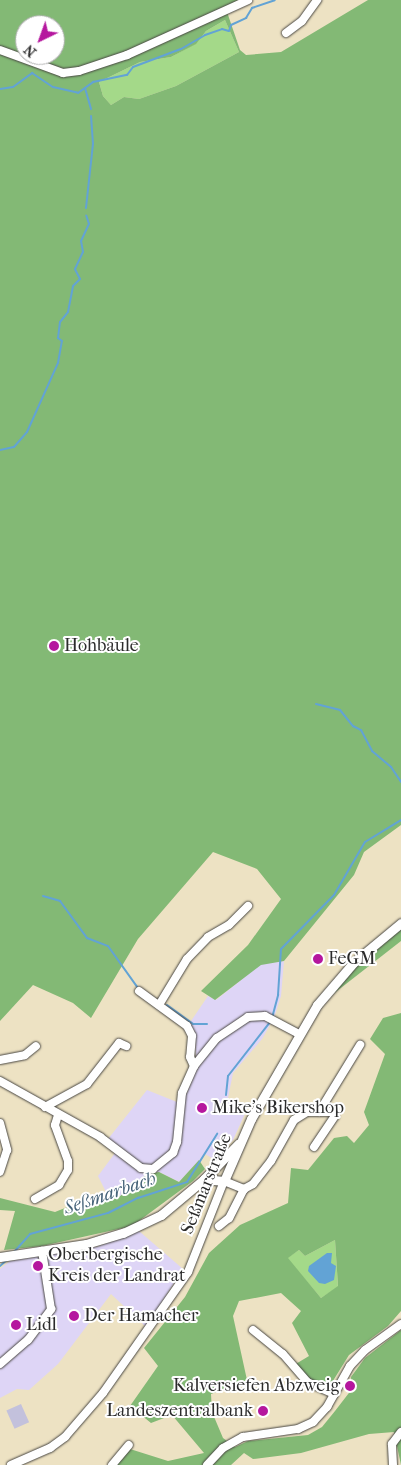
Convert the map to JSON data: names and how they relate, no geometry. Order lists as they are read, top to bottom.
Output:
{
  "streets": {
    "main road": ["Seßmarstraße"]
  },
  "water": ["Seßmarbach"],
  "places": [
    "Hohbäule",
    "FeGM",
    "Mike's Bikershop",
    "Oberbergische Kreis der Landrat",
    "Der Hamacher",
    "Lidl",
    "Kalversiefen Abzweig",
    "Landeszentralbank"
  ],
  "north": "bottom left"
}
